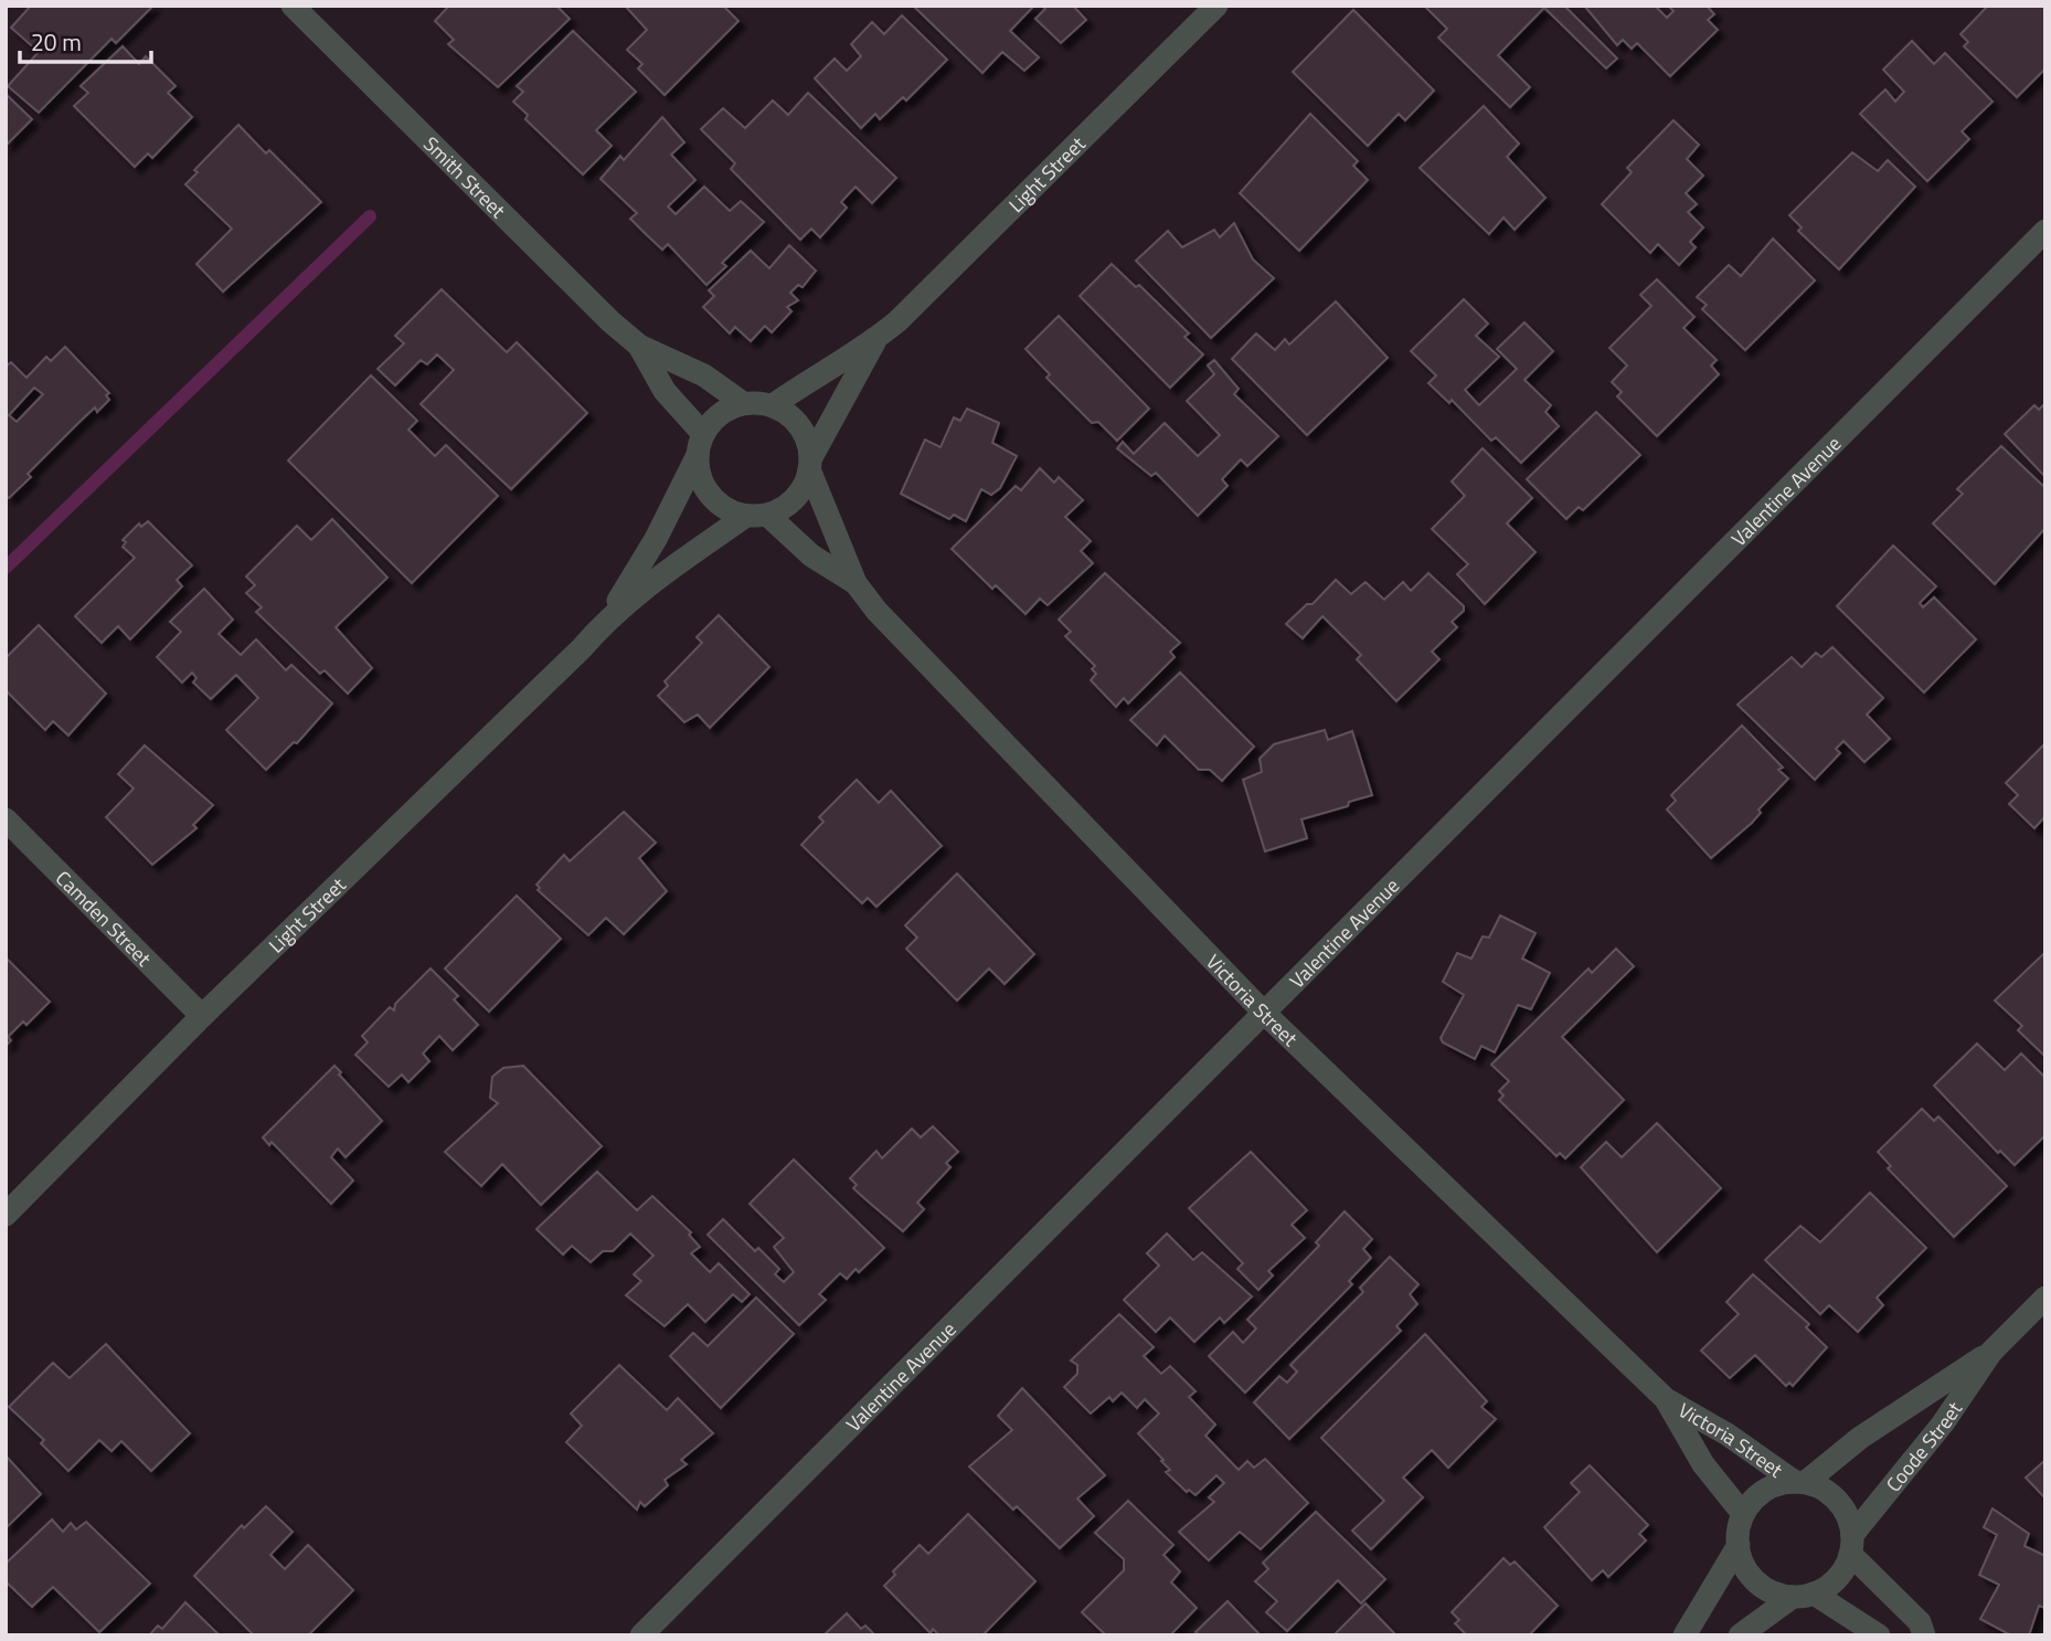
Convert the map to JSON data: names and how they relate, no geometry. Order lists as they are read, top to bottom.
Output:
{
  "streets": {
    "street": [
      "Light Street",
      "Smith Street",
      "Valentine Avenue",
      "Camden Street",
      "Victoria Street",
      "Coode Street"
    ]
  },
  "crossings": [
    ["Light Street", "Smith Street"],
    ["Light Street", "Camden Street"],
    ["Light Street", "Victoria Street"],
    ["Smith Street", "Victoria Street"],
    ["Valentine Avenue", "Victoria Street"],
    ["Victoria Street", "Coode Street"]
  ],
  "scale_bar": "20 m"
}
